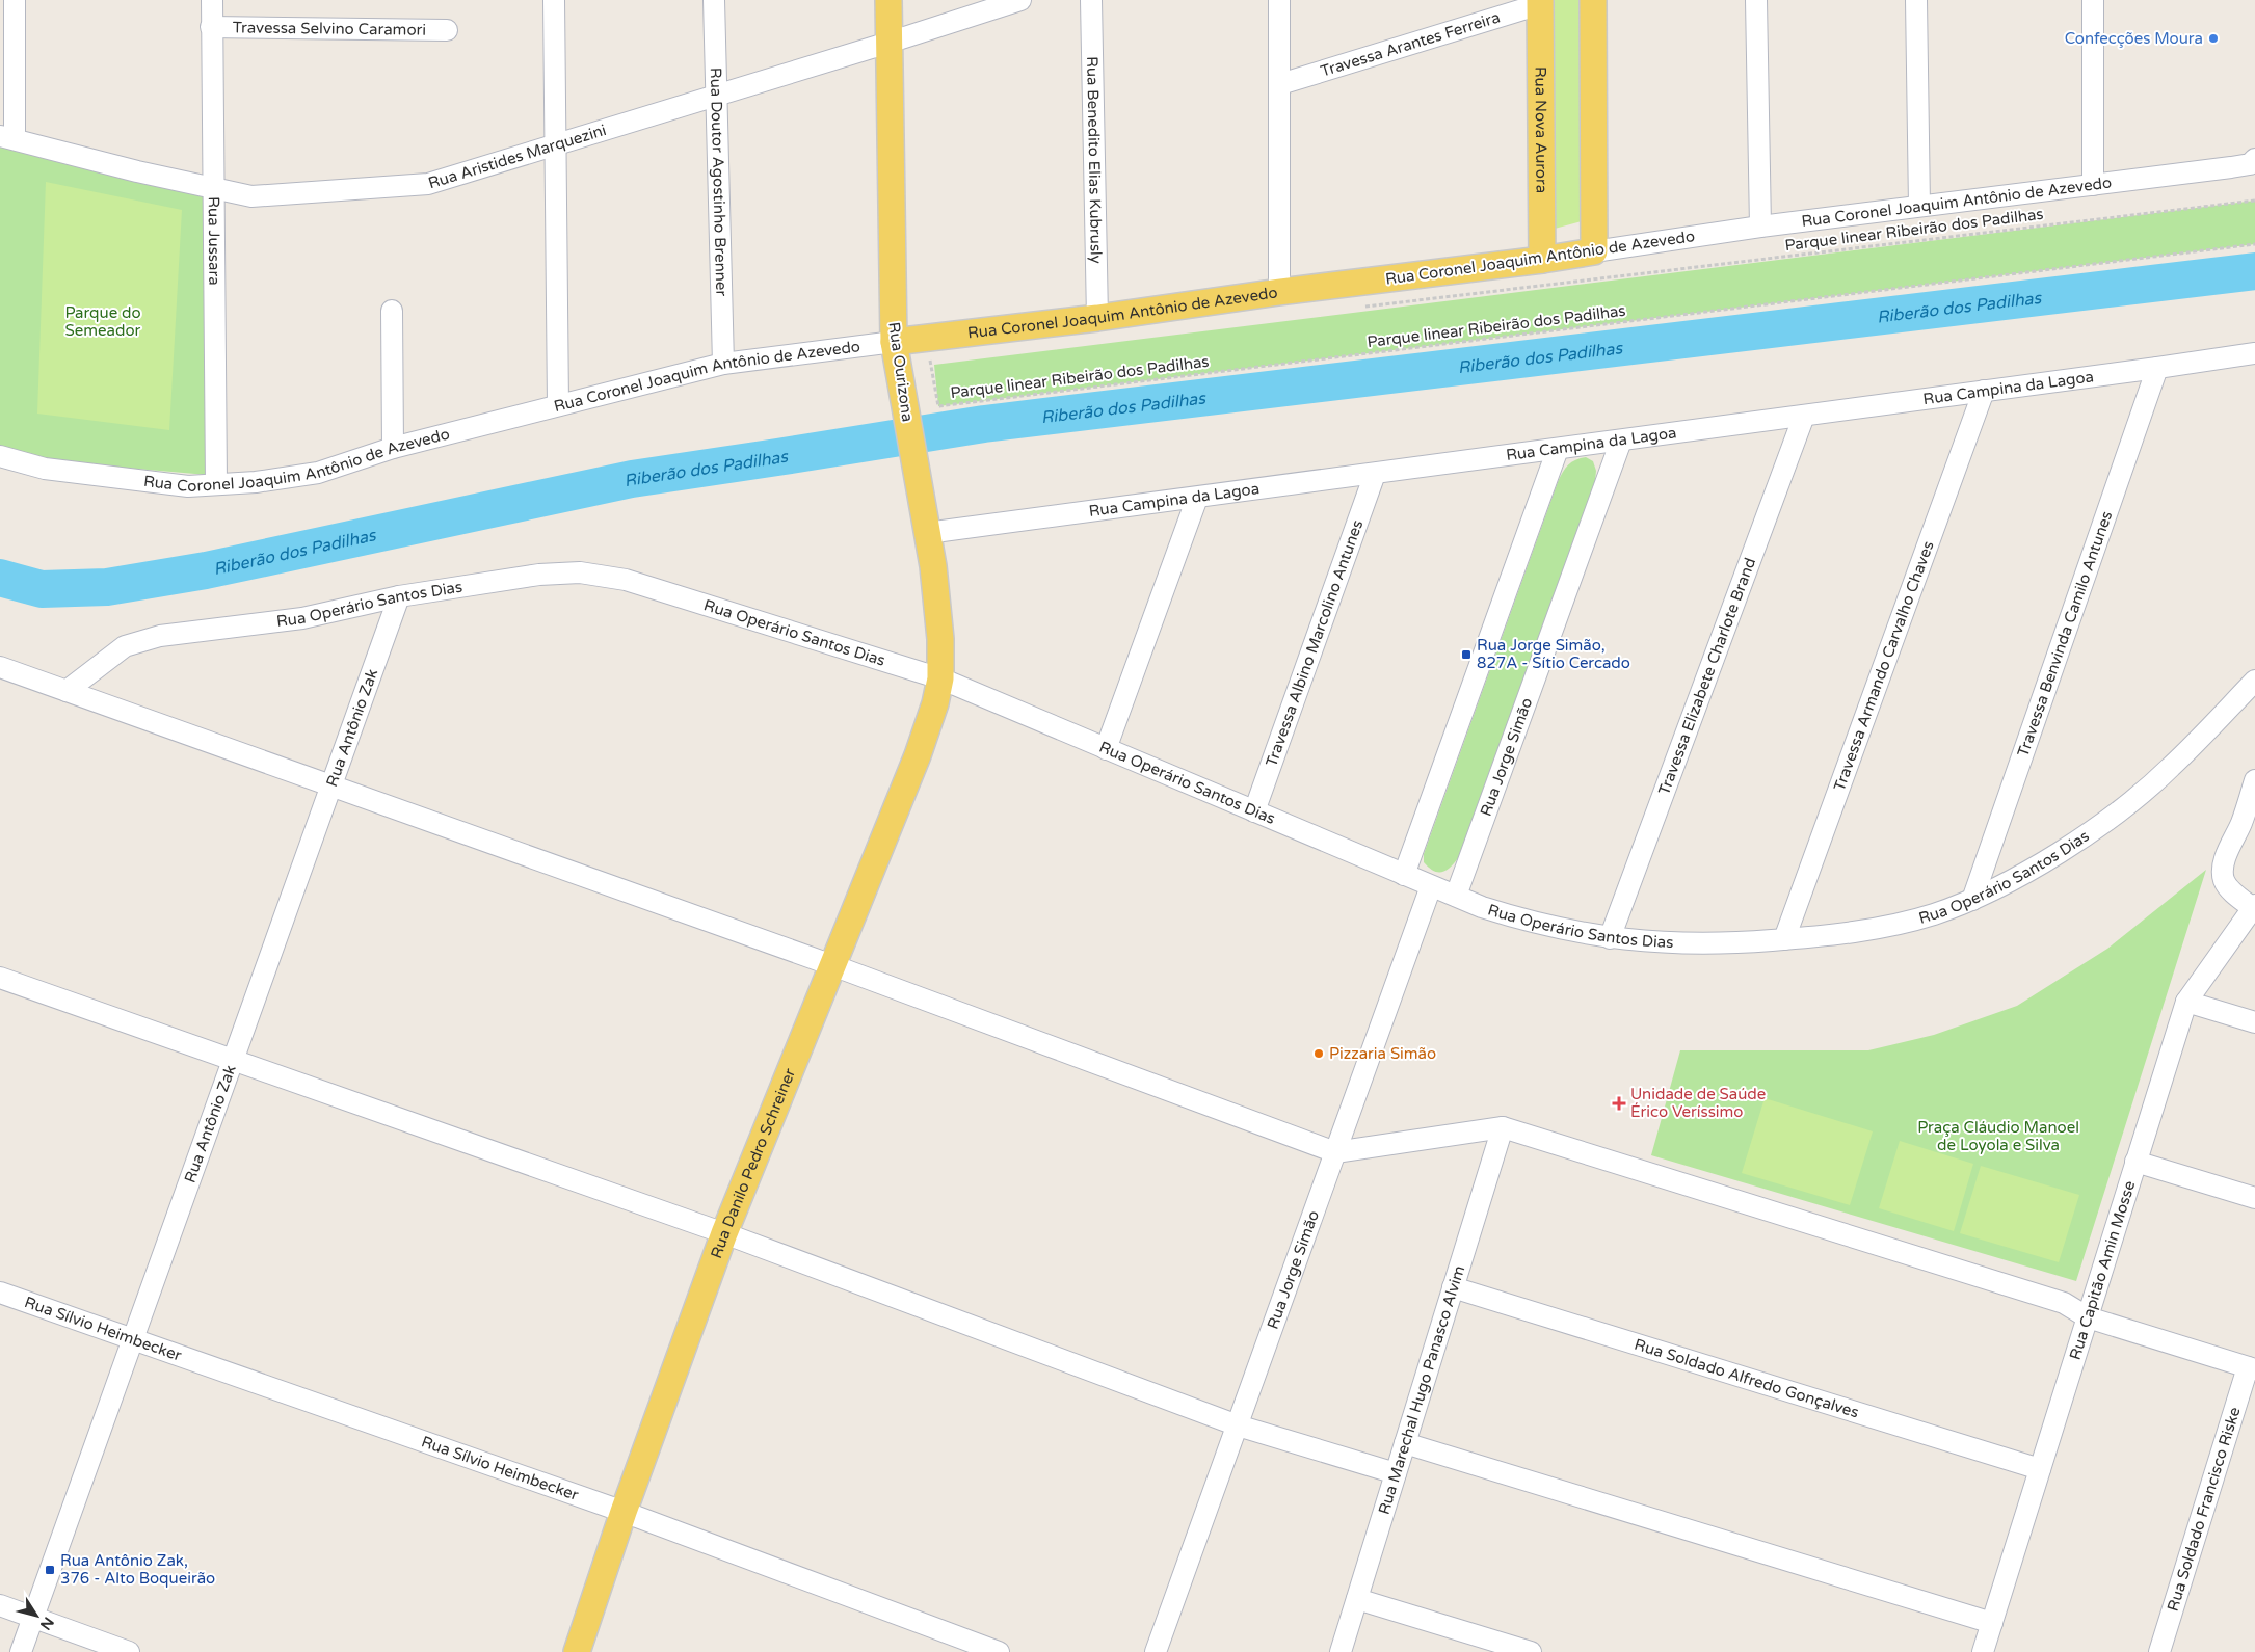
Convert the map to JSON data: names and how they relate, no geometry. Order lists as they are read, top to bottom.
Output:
{
  "streets": {
    "main road": [
      "Rua Nova Aurora",
      "Rua Coronel Joaquim Antônio de Azevedo",
      "Rua Ourizona",
      "Rua Danilo Pedro Schreiner"
    ],
    "street": [
      "Travessa Selvino Caramori",
      "Travessa Arantes Ferreira",
      "Rua Aristides Marquezini",
      "Rua Benedito Elias Kubrusly",
      "Rua Doutor Agostinho Brenner",
      "Rua Jussara",
      "Rua Campina da Lagoa",
      "Rua Operário Santos Dias",
      "Travessa Benvinda Camilo Antunes",
      "Travessa Albino Marcolino Antunes",
      "Travessa Armando Carvalho Chaves",
      "Travessa Elizabete Charlote Brand",
      "Rua Antônio Zak",
      "Rua Jorge Simão",
      "Rua Capitão Amin Mosse",
      "Rua Sílvio Heimbecker",
      "Rua Soldado Alfredo Gonçalves",
      "Rua Marechal Hugo Panasco Alvim",
      "Rua Soldado Francisco Riske"
    ],
    "path": ["Parque linear Ribeirão dos Padilhas"]
  },
  "crossings": [
    ["Travessa Selvino Caramori", "Rua Jussara"],
    ["Travessa Arantes Ferreira", "Rua Nova Aurora"],
    ["Rua Nova Aurora", "Rua Coronel Joaquim Antônio de Azevedo"],
    ["Rua Aristides Marquezini", "Rua Doutor Agostinho Brenner"],
    ["Rua Aristides Marquezini", "Rua Jussara"],
    ["Rua Aristides Marquezini", "Rua Ourizona"],
    ["Rua Benedito Elias Kubrusly", "Rua Coronel Joaquim Antônio de Azevedo"],
    ["Rua Doutor Agostinho Brenner", "Rua Coronel Joaquim Antônio de Azevedo"],
    ["Rua Coronel Joaquim Antônio de Azevedo", "Rua Jussara"],
    ["Rua Coronel Joaquim Antônio de Azevedo", "Rua Ourizona"],
    ["Rua Ourizona", "Rua Campina da Lagoa"],
    ["Rua Ourizona", "Rua Operário Santos Dias"],
    ["Rua Ourizona", "Rua Danilo Pedro Schreiner"],
    ["Rua Campina da Lagoa", "Travessa Benvinda Camilo Antunes"],
    ["Rua Campina da Lagoa", "Travessa Albino Marcolino Antunes"],
    ["Rua Campina da Lagoa", "Travessa Armando Carvalho Chaves"],
    ["Rua Campina da Lagoa", "Travessa Elizabete Charlote Brand"],
    ["Rua Campina da Lagoa", "Rua Jorge Simão"],
    ["Rua Operário Santos Dias", "Travessa Benvinda Camilo Antunes"],
    ["Rua Operário Santos Dias", "Travessa Albino Marcolino Antunes"],
    ["Rua Operário Santos Dias", "Travessa Armando Carvalho Chaves"],
    ["Rua Operário Santos Dias", "Travessa Elizabete Charlote Brand"],
    ["Rua Operário Santos Dias", "Rua Antônio Zak"],
    ["Rua Operário Santos Dias", "Rua Jorge Simão"],
    ["Rua Operário Santos Dias", "Rua Danilo Pedro Schreiner"],
    ["Rua Antônio Zak", "Rua Sílvio Heimbecker"],
    ["Rua Danilo Pedro Schreiner", "Rua Sílvio Heimbecker"],
    ["Rua Capitão Amin Mosse", "Rua Soldado Alfredo Gonçalves"],
    ["Rua Soldado Alfredo Gonçalves", "Rua Marechal Hugo Panasco Alvim"]
  ],
  "water": ["Riberão dos Padilhas"],
  "parks": ["Parque do Semeador", "Praça Cláudio Manoel de Loyola e Silva"],
  "places": {
    "other": ["Confecções Moura", "Pizzaria Simão"],
    "transit": ["Rua Jorge Simão, 827A - Sítio Cercado", "Rua Antônio Zak, 376 - Alto Boqueirão"],
    "health": ["Unidade de Saúde Érico Veríssimo"]
  },
  "north": "bottom right"
}
